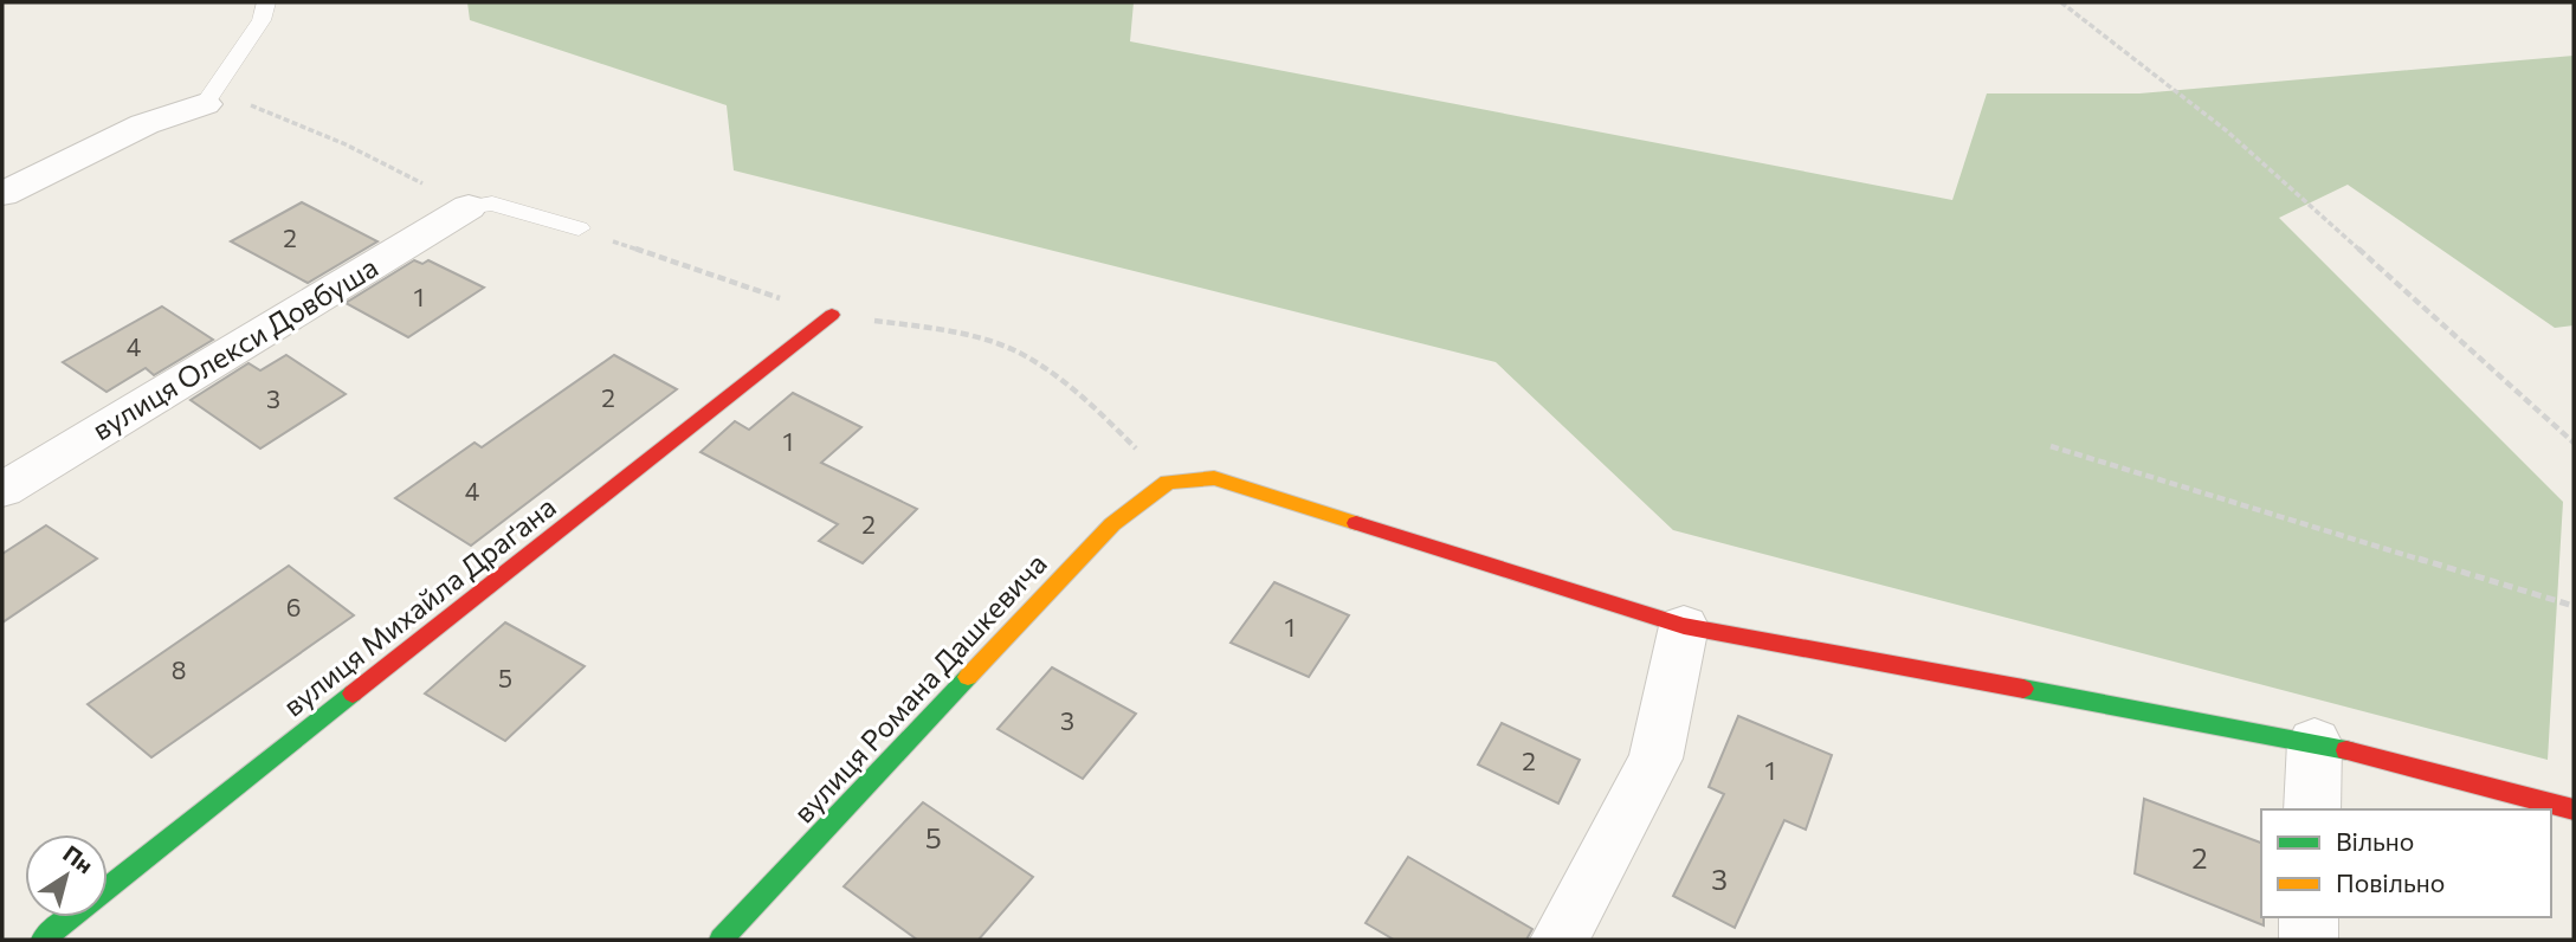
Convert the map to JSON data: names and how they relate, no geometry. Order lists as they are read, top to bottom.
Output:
{
  "streets": {
    "street": ["вулиця Олекси Довбуша", "вулиця Михайла Драґана", "вулиця Романа Дашкевича"]
  },
  "house_numbers": [
    "2",
    "1",
    "4",
    "2",
    "3",
    "1",
    "4",
    "2",
    "6",
    "1",
    "8",
    "5",
    "3",
    "2",
    "1",
    "5",
    "2",
    "3"
  ],
  "legend": ["Вільно", "Повільно"],
  "north": "top right"
}
